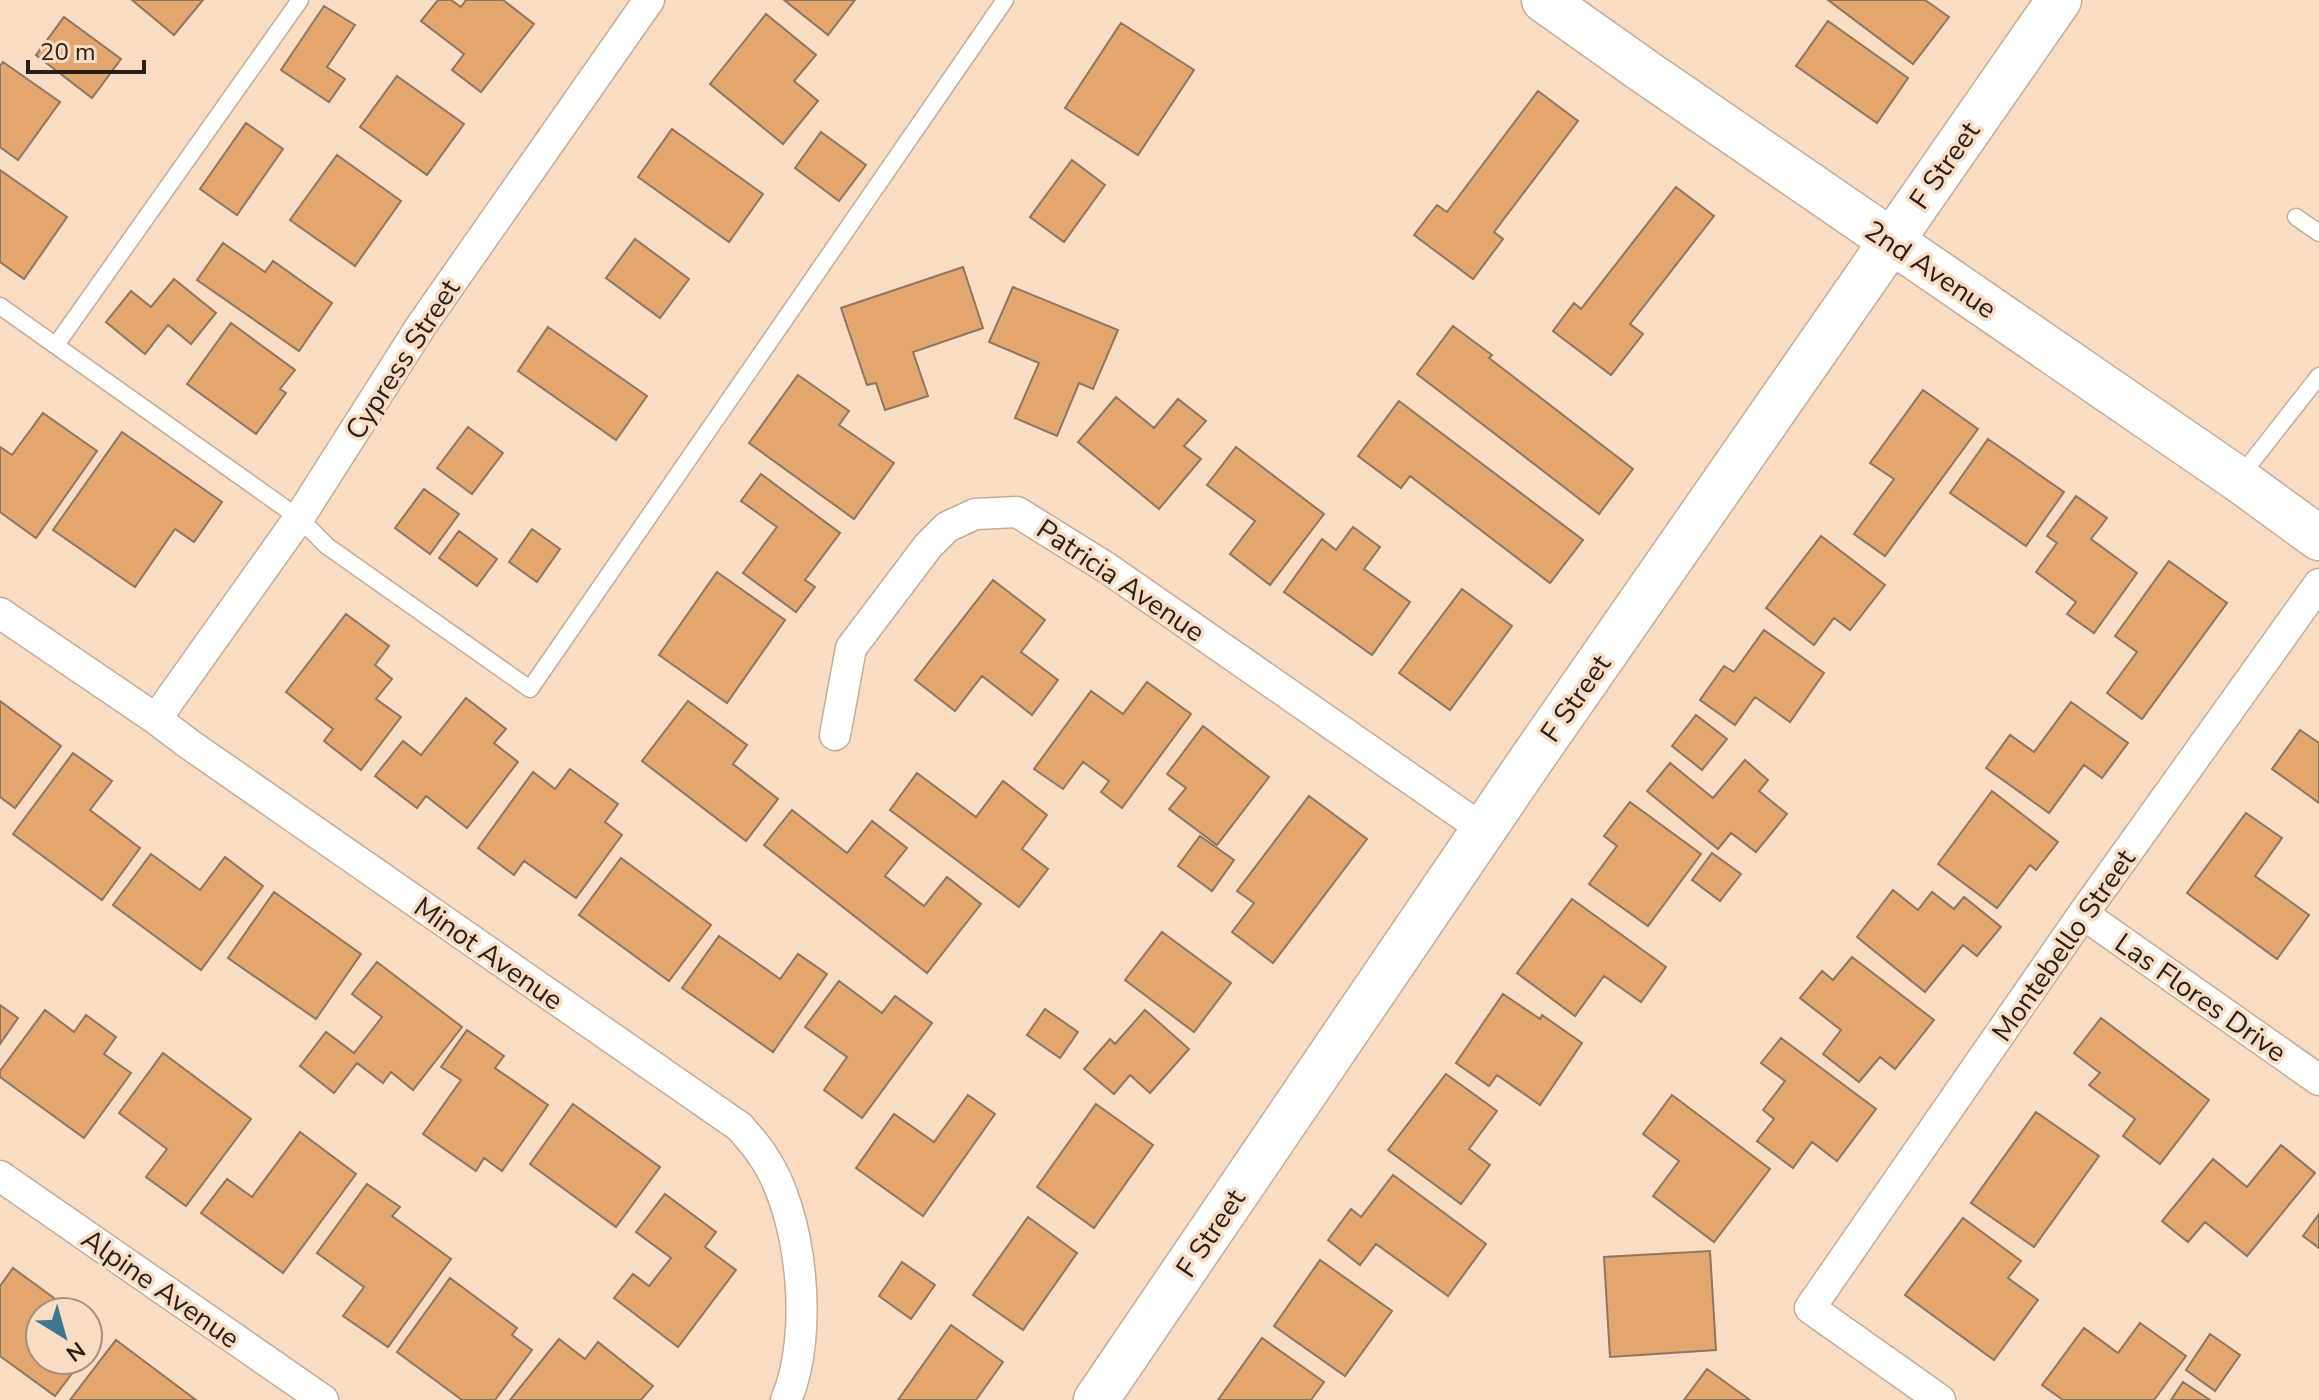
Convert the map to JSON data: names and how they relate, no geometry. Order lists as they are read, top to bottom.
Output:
{
  "streets": {
    "main road": ["F Street", "2nd Avenue"],
    "street": [
      "Cypress Street",
      "Patricia Avenue",
      "Montebello Street",
      "Minot Avenue",
      "Las Flores Drive",
      "Alpine Avenue"
    ]
  },
  "crossings": [
    ["F Street", "2nd Avenue"],
    ["F Street", "Patricia Avenue"],
    ["Cypress Street", "Minot Avenue"],
    ["Montebello Street", "Las Flores Drive"]
  ],
  "scale_bar": "20 m",
  "north": "bottom right"
}
